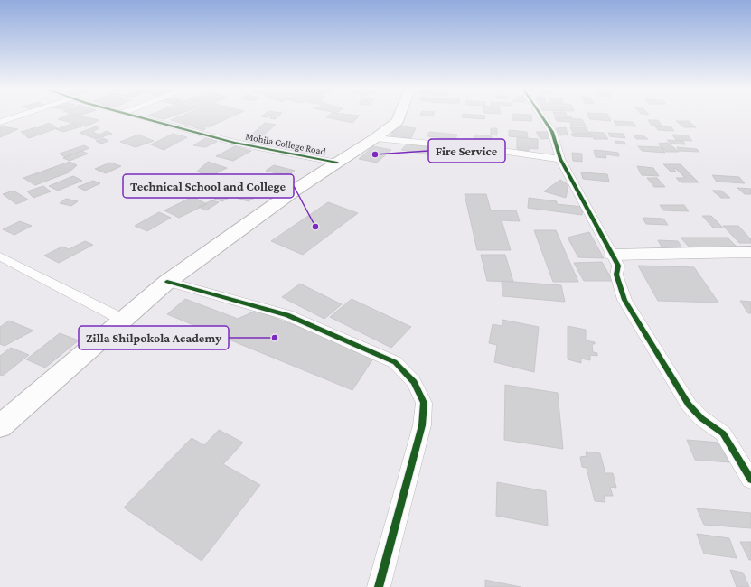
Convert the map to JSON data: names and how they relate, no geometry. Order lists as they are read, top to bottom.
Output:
{
  "streets": {
    "street": ["Mohila College Road"]
  },
  "places": ["Fire Service", "Technical School and College", "Zilla Shilpokola Academy"]
}
